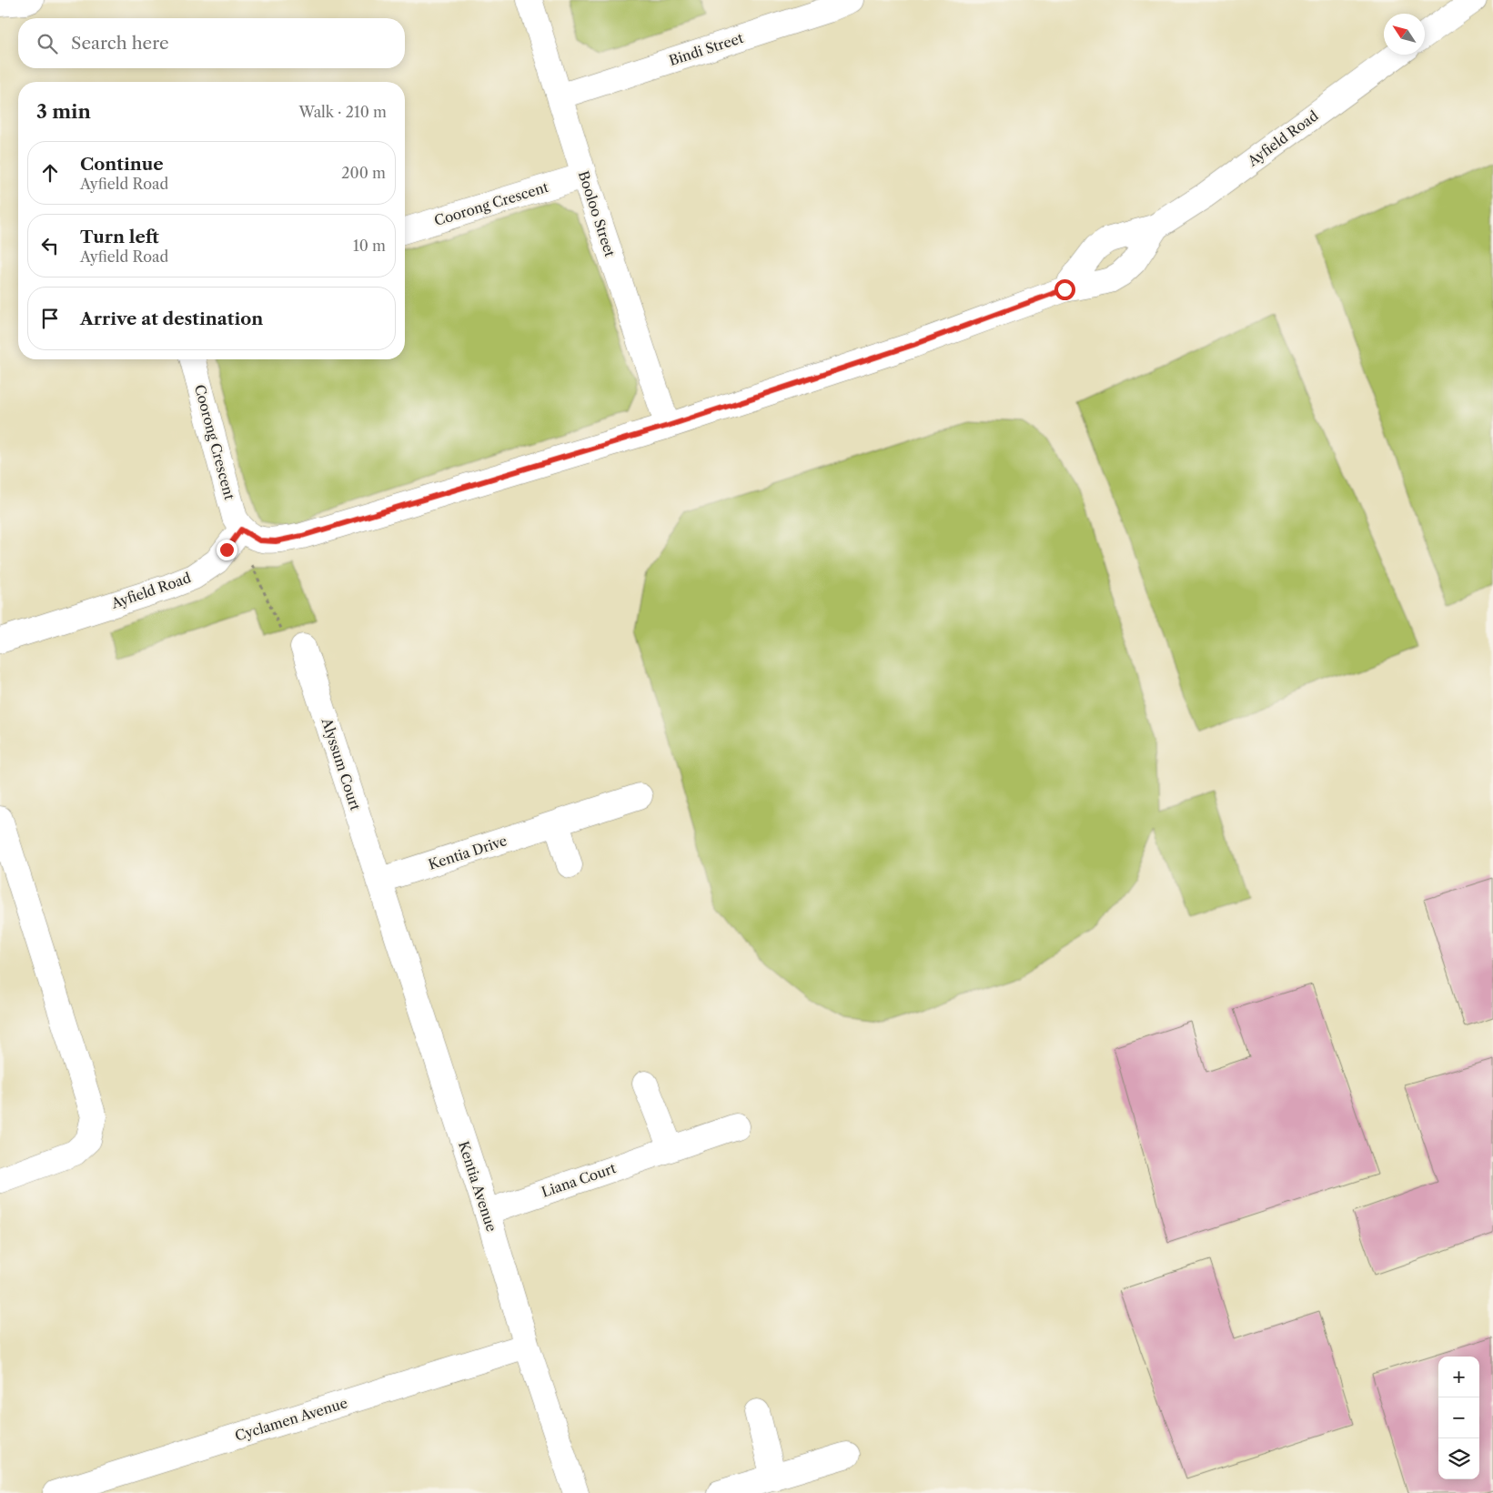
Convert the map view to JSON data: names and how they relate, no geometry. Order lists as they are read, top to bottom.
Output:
{
  "streets": {
    "street": [
      "Bindi Street",
      "Ayfield Road",
      "Coorong Crescent",
      "Booloo Street",
      "Alyssum Court",
      "Kentia Drive",
      "Liana Court",
      "Kentia Avenue",
      "Cyclamen Avenue"
    ]
  },
  "crossings": [
    ["Bindi Street", "Booloo Street"],
    ["Ayfield Road", "Coorong Crescent"],
    ["Ayfield Road", "Booloo Street"],
    ["Coorong Crescent", "Booloo Street"],
    ["Alyssum Court", "Kentia Drive"],
    ["Alyssum Court", "Kentia Avenue"],
    ["Kentia Drive", "Kentia Avenue"],
    ["Liana Court", "Kentia Avenue"],
    ["Kentia Avenue", "Cyclamen Avenue"]
  ],
  "north": "top left",
  "page": {
    "search": "Search here",
    "heading": ["3 min", "Walk · 210 m"],
    "list": [
      ["Continue", "Ayfield Road", "200 m"],
      ["Turn left", "Ayfield Road", "10 m"],
      "Arrive at destination"
    ],
    "map_buttons": ["+", "−"]
  }
}
